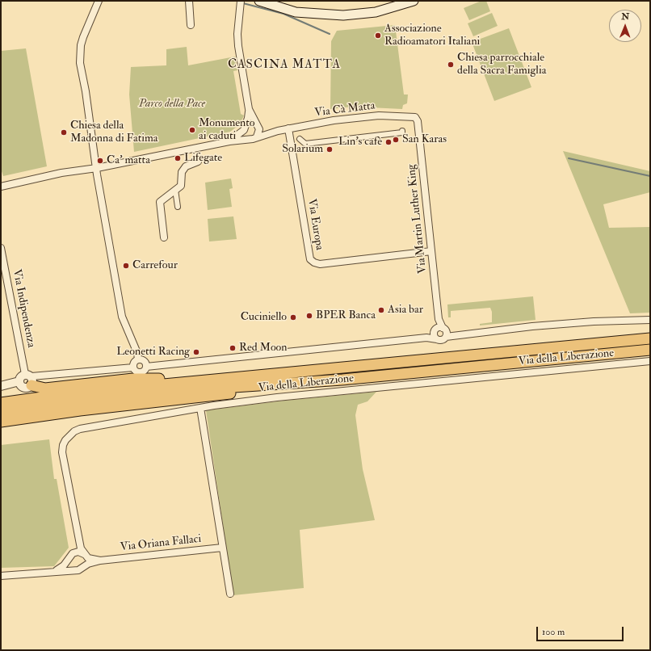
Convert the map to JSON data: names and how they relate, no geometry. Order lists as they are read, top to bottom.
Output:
{
  "streets": {
    "street": [
      "Via Cà Matta",
      "Via Martin Luther King",
      "Via Europa",
      "Via Indipendenza",
      "Via della Liberazione",
      "Via Oriana Fallaci"
    ]
  },
  "crossings": [
    ["Via Cà Matta", "Via Martin Luther King"],
    ["Via Cà Matta", "Via Europa"],
    ["Via Martin Luther King", "Via Europa"]
  ],
  "districts": ["CASCINA MATTA"],
  "parks": ["Parco della Pace"],
  "places": [
    "Associazione Radioamatori Italiani",
    "Chiesa parrocchiale della Sacra Famiglia",
    "Monumento ai caduti",
    "Chiesa della Madonna di Fatima",
    "San Karas",
    "Lin's cafè",
    "Solarium",
    "Lifegate",
    "Ca' matta",
    "Carrefour",
    "Asia bar",
    "BPER Banca",
    "Cuciniello",
    "Red Moon",
    "Leonetti Racing"
  ],
  "scale_bar": "100 m",
  "north": "top"
}
